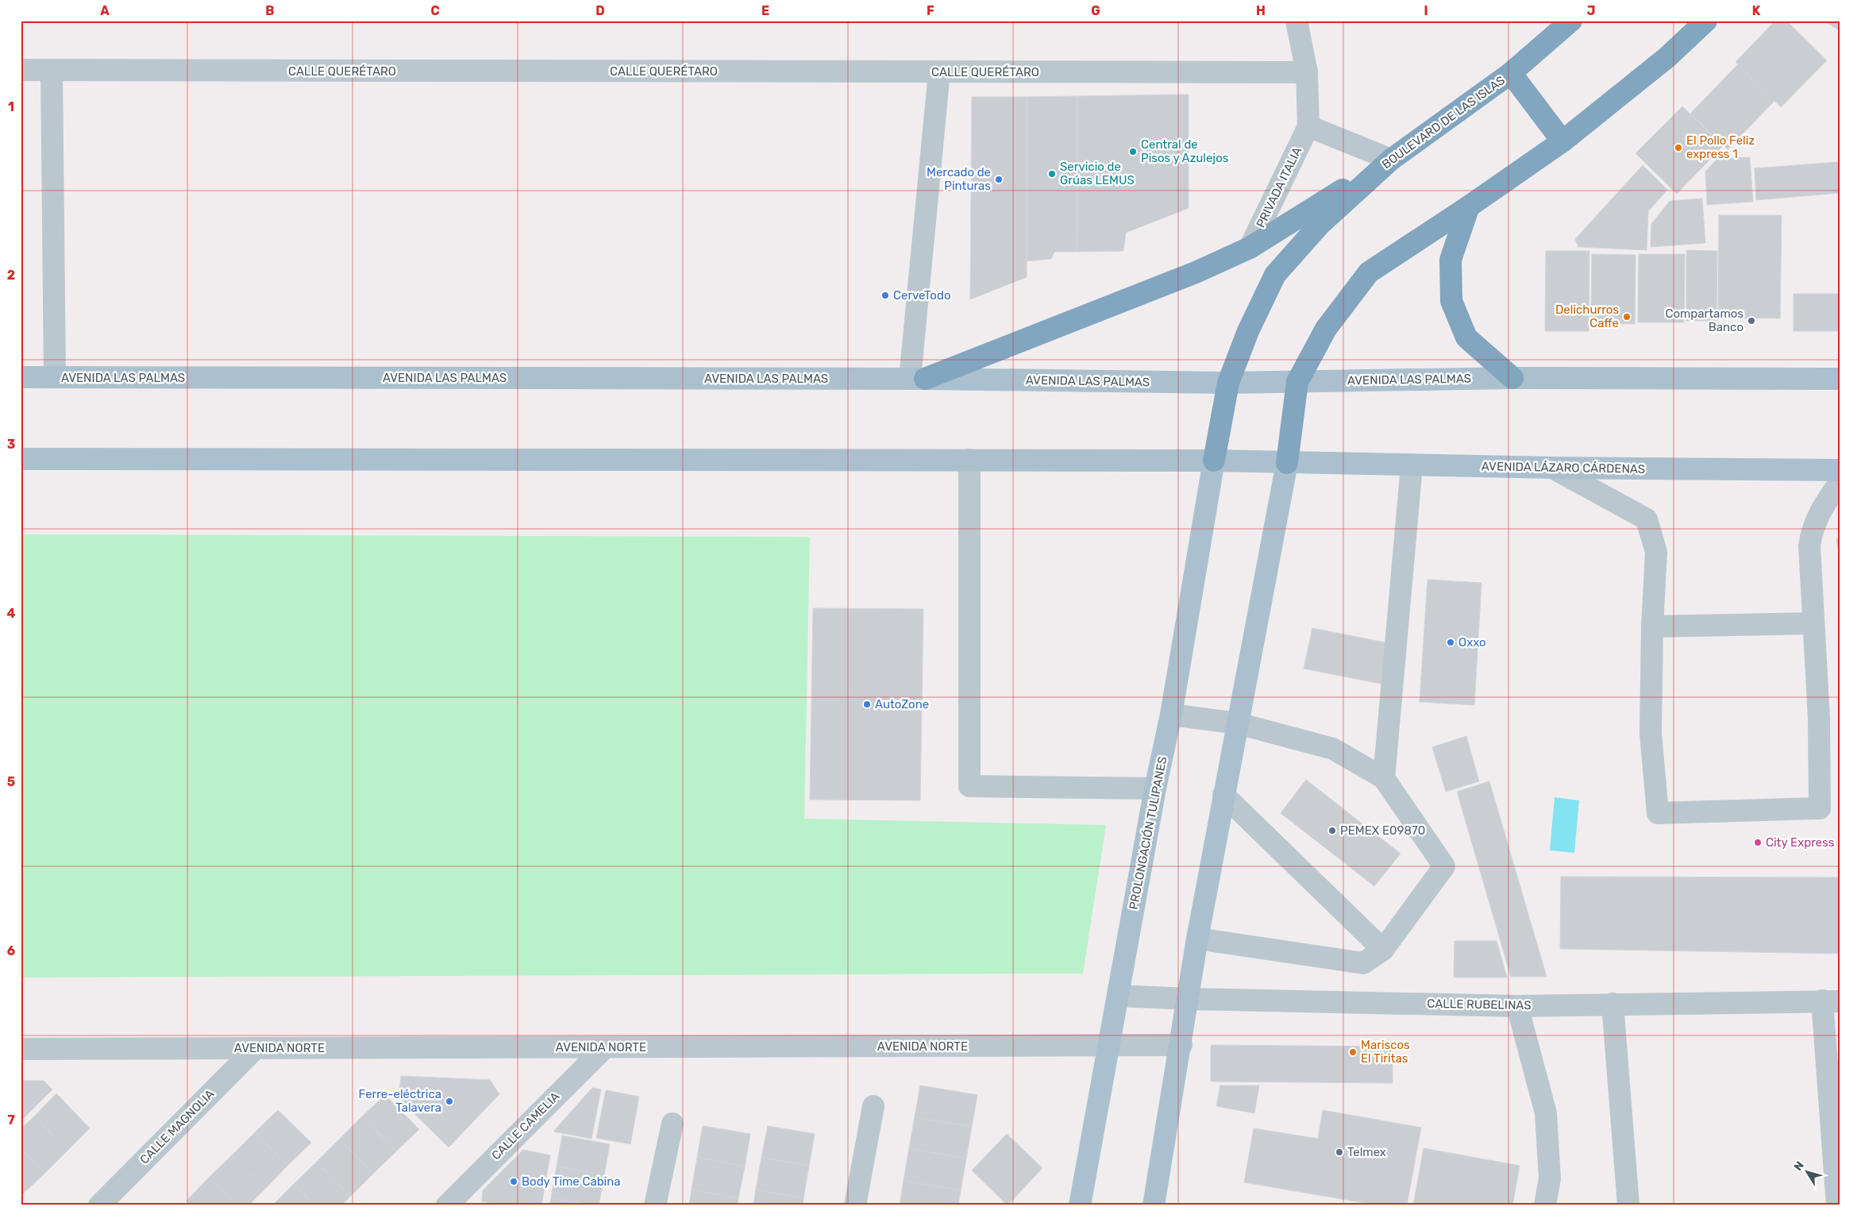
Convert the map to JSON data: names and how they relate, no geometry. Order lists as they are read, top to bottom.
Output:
{
  "streets": {
    "highway": ["BOULEVARD DE LAS ISLAS"],
    "main road": ["AVENIDA LAS PALMAS", "AVENIDA LÁZARO CÁRDENAS", "PROLONGACIÓN TULIPANES"],
    "street": [
      "CALLE QUERÉTARO",
      "PRIVADA ITALIA",
      "CALLE RUBELINAS",
      "AVENIDA NORTE",
      "CALLE CAMELIA",
      "CALLE MAGNOLIA"
    ]
  },
  "crossings": [
    ["CALLE QUERÉTARO", "PRIVADA ITALIA"],
    ["BOULEVARD DE LAS ISLAS", "AVENIDA LAS PALMAS"],
    ["BOULEVARD DE LAS ISLAS", "PROLONGACIÓN TULIPANES"],
    ["PROLONGACIÓN TULIPANES", "CALLE RUBELINAS"],
    ["PROLONGACIÓN TULIPANES", "AVENIDA NORTE"],
    ["AVENIDA NORTE", "CALLE CAMELIA"],
    ["AVENIDA NORTE", "CALLE MAGNOLIA"]
  ],
  "places": [
    "El Pollo Feliz express 1",
    "Central de Pisos y Azulejos",
    "Servicio de Grúas LEMUS",
    "Mercado de Pinturas",
    "CerveTodo",
    "Delichurros Caffe",
    "Compartamos Banco",
    "Oxxo",
    "AutoZone",
    "PEMEX E09870",
    "City Express",
    "Mariscos El Tiritas",
    "Ferre-eléctrica Talavera",
    "Telmex",
    "Body Time Cabina"
  ],
  "north": "top left",
  "grid": {
    "columns": [
      "A",
      "B",
      "C",
      "D",
      "E",
      "F",
      "G",
      "H",
      "I",
      "J",
      "K"
    ],
    "rows": [
      "1",
      "2",
      "3",
      "4",
      "5",
      "6",
      "7"
    ]
  }
}
